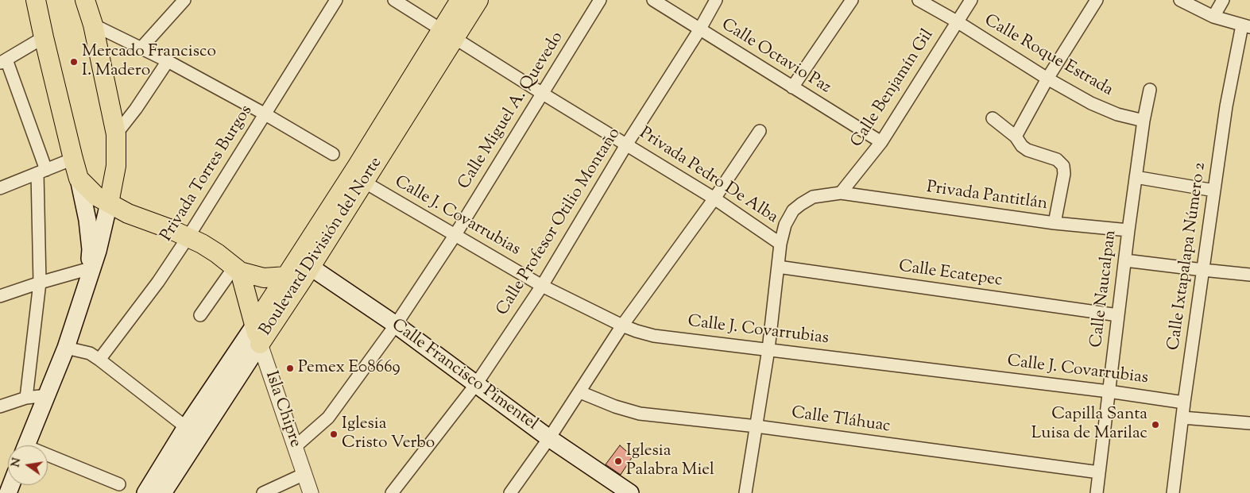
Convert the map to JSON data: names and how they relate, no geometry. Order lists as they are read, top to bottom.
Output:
{
  "streets": {
    "main road": ["Boulevard División del Norte", "Calle Francisco Pimentel", "Isla Chipre"],
    "street": [
      "Calle Roque Estrada",
      "Calle Octavio Paz",
      "Calle Benjamín Gil",
      "Calle Miguel A. Quevedo",
      "Privada Torres Burgos",
      "Privada Pedro De Alba",
      "Privada Pantitlán",
      "Calle J. Covarrubias",
      "Calle Profesor Otilio Montaño",
      "Calle Ixtapalapa Número 2",
      "Calle Ecatepec",
      "Calle Naucalpan",
      "Calle Tláhuac"
    ]
  },
  "crossings": [
    ["Calle Roque Estrada", "Calle Benjamín Gil"],
    ["Calle Roque Estrada", "Calle Naucalpan"],
    ["Calle Octavio Paz", "Calle Benjamín Gil"],
    ["Calle Octavio Paz", "Calle Profesor Otilio Montaño"],
    ["Calle Benjamín Gil", "Privada Pantitlán"],
    ["Calle Miguel A. Quevedo", "Privada Pedro De Alba"],
    ["Calle Miguel A. Quevedo", "Calle J. Covarrubias"],
    ["Calle Miguel A. Quevedo", "Calle Francisco Pimentel"],
    ["Calle Miguel A. Quevedo", "Isla Chipre"],
    ["Privada Pedro De Alba", "Privada Pantitlán"],
    ["Privada Pedro De Alba", "Calle Profesor Otilio Montaño"],
    ["Privada Pedro De Alba", "Boulevard División del Norte"],
    ["Privada Pantitlán", "Calle J. Covarrubias"],
    ["Privada Pantitlán", "Calle Ecatepec"],
    ["Privada Pantitlán", "Calle Naucalpan"],
    ["Privada Pantitlán", "Calle Tláhuac"],
    ["Calle J. Covarrubias", "Calle Profesor Otilio Montaño"],
    ["Calle J. Covarrubias", "Boulevard División del Norte"],
    ["Calle J. Covarrubias", "Calle Ixtapalapa Número 2"],
    ["Calle J. Covarrubias", "Calle Naucalpan"],
    ["Calle Profesor Otilio Montaño", "Calle Francisco Pimentel"],
    ["Boulevard División del Norte", "Calle Francisco Pimentel"],
    ["Boulevard División del Norte", "Isla Chipre"],
    ["Calle Ecatepec", "Calle Naucalpan"],
    ["Calle Naucalpan", "Calle Tláhuac"]
  ],
  "places": [
    "Mercado Francisco I. Madero",
    "Pemex E08669",
    "Capilla Santa Luisa de Marilac",
    "Iglesia Cristo Verbo",
    "Iglesia Palabra Miel"
  ],
  "north": "left"
}
